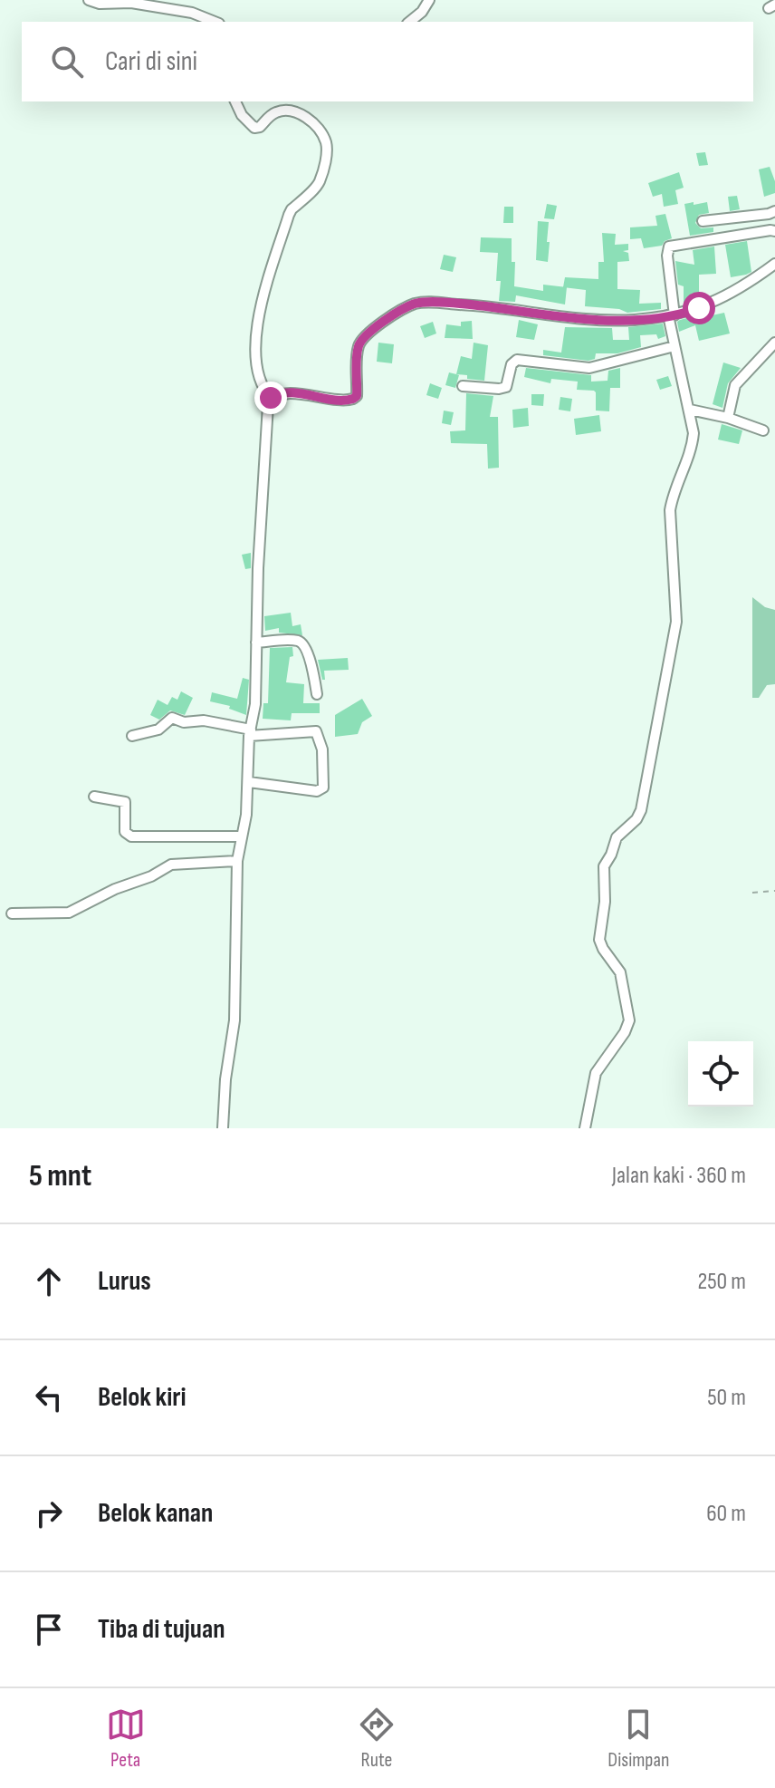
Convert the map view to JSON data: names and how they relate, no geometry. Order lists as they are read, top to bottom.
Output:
{
  "page": {
    "search": "Cari di sini",
    "heading": ["5 mnt", "Jalan kaki · 360 m"],
    "list": [
      ["Lurus", "250 m"],
      ["Belok kiri", "50 m"],
      ["Belok kanan", "60 m"],
      "Tiba di tujuan"
    ],
    "nav": ["Peta", "Rute", "Disimpan"]
  }
}
